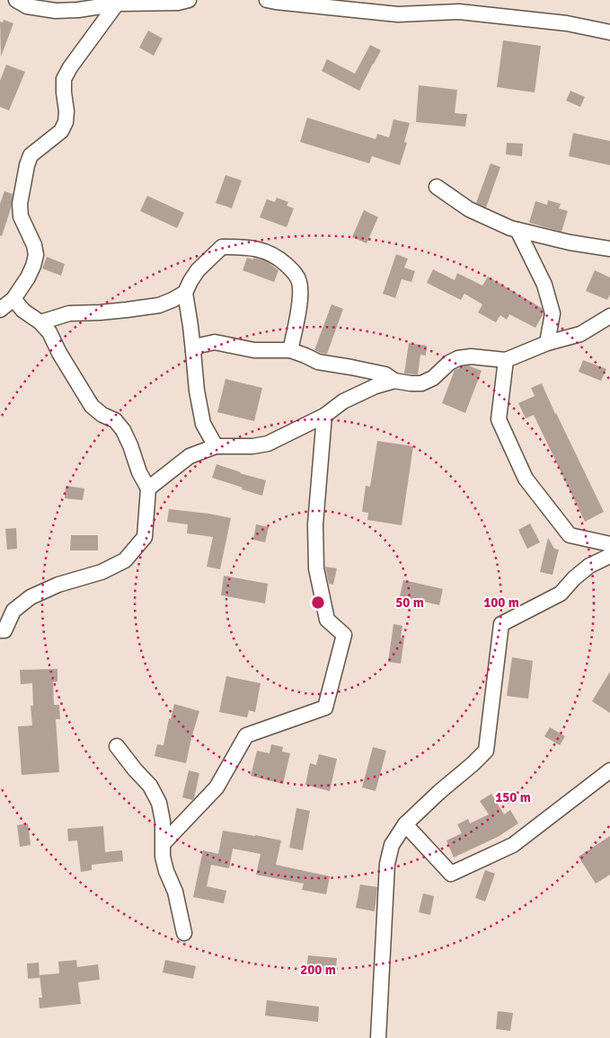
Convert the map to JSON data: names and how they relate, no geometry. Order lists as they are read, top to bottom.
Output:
{
  "rings": [
    "50 m",
    "100 m",
    "150 m",
    "200 m"
  ]
}
